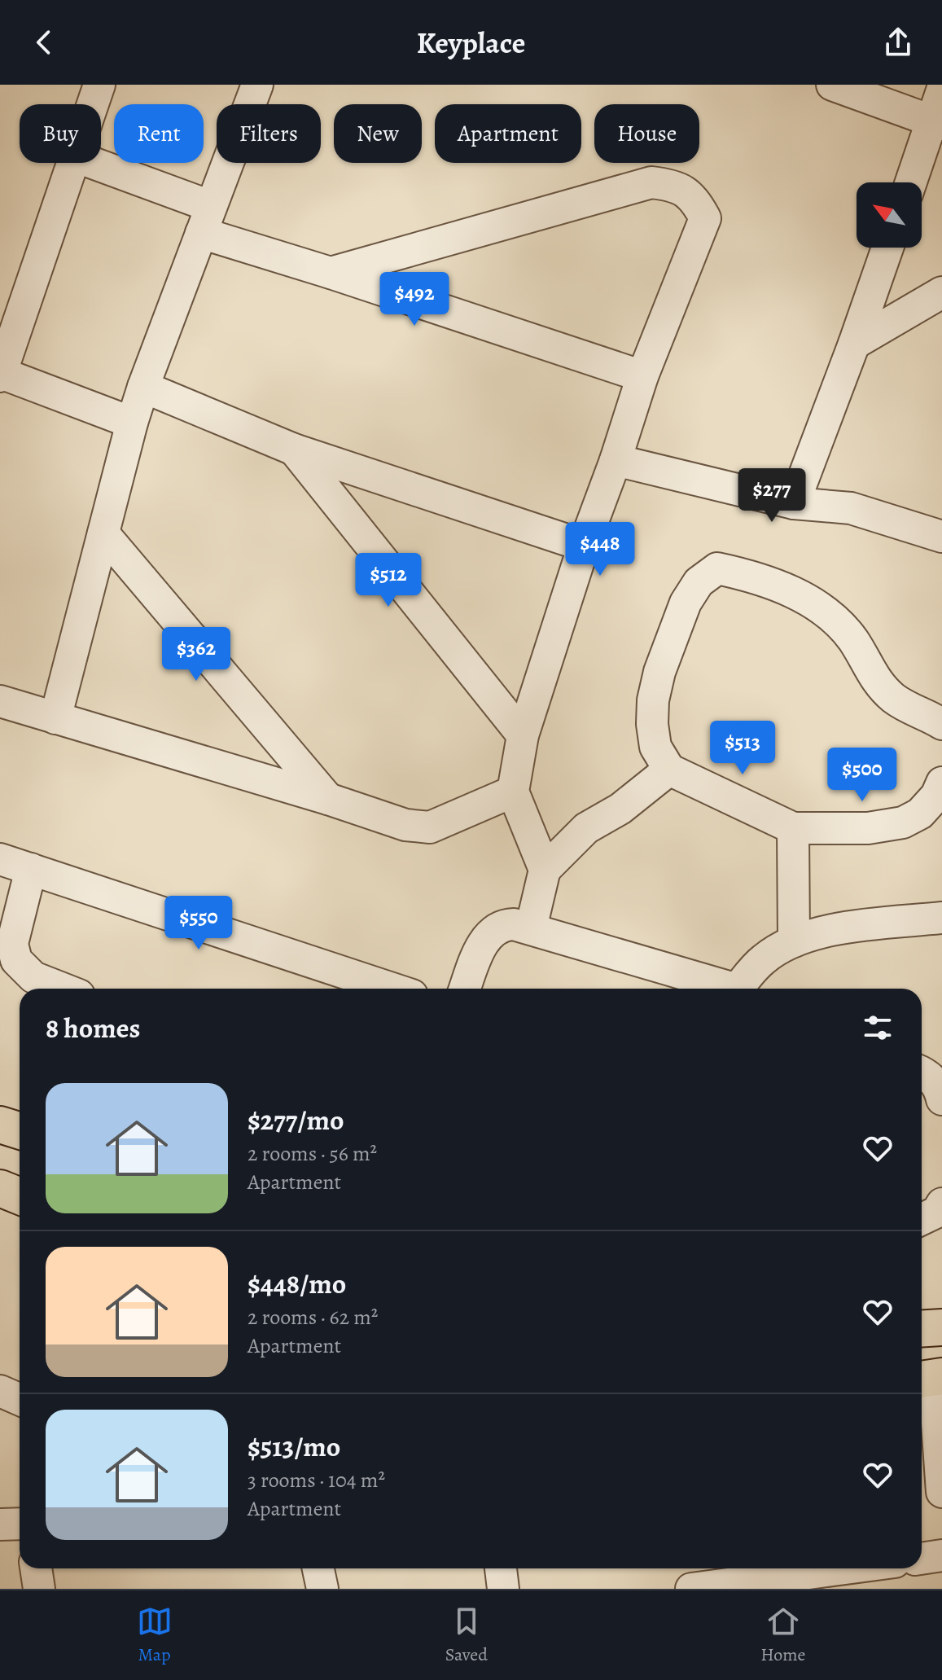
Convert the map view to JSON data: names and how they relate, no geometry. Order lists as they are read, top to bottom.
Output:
{
  "north": "top left",
  "page": {
    "header": "Keyplace",
    "chip": [
      "Buy",
      "Rent",
      "Filters",
      "New",
      "Apartment",
      "House"
    ],
    "price": [
      "$492",
      "$277",
      "$448",
      "$512",
      "$362",
      "$513",
      "$500",
      "$550"
    ],
    "heading": "8 homes",
    "list": [
      {
        "name": "$277/mo",
        "note": "2 rooms · 56 m² · Apartment"
      },
      {
        "name": "$448/mo",
        "note": "2 rooms · 62 m² · Apartment"
      },
      {
        "name": "$513/mo",
        "note": "3 rooms · 104 m² · Apartment"
      }
    ],
    "tabs": ["Map", "Saved", "Home"]
  }
}
